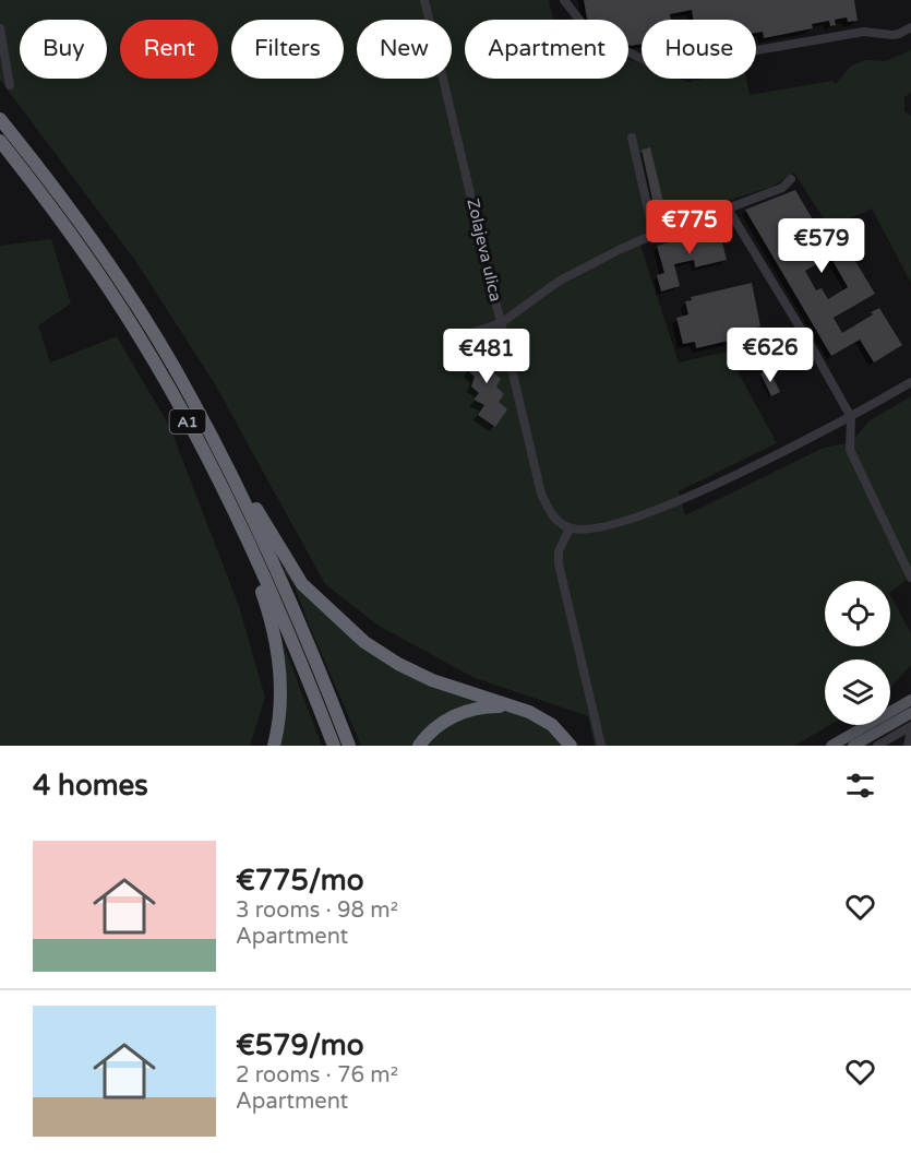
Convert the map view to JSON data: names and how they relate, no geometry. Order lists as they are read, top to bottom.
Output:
{
  "streets": {
    "highway": ["A1"],
    "street": ["Zolajeva ulica"]
  },
  "page": {
    "chip": [
      "Buy",
      "Rent",
      "Filters",
      "New",
      "Apartment",
      "House"
    ],
    "price": [
      "€775",
      "€579",
      "€626",
      "€481"
    ],
    "heading": "4 homes",
    "list": [
      {
        "name": "€775/mo",
        "note": "3 rooms · 98 m² · Apartment"
      },
      {
        "name": "€579/mo",
        "note": "2 rooms · 76 m² · Apartment"
      }
    ]
  }
}
